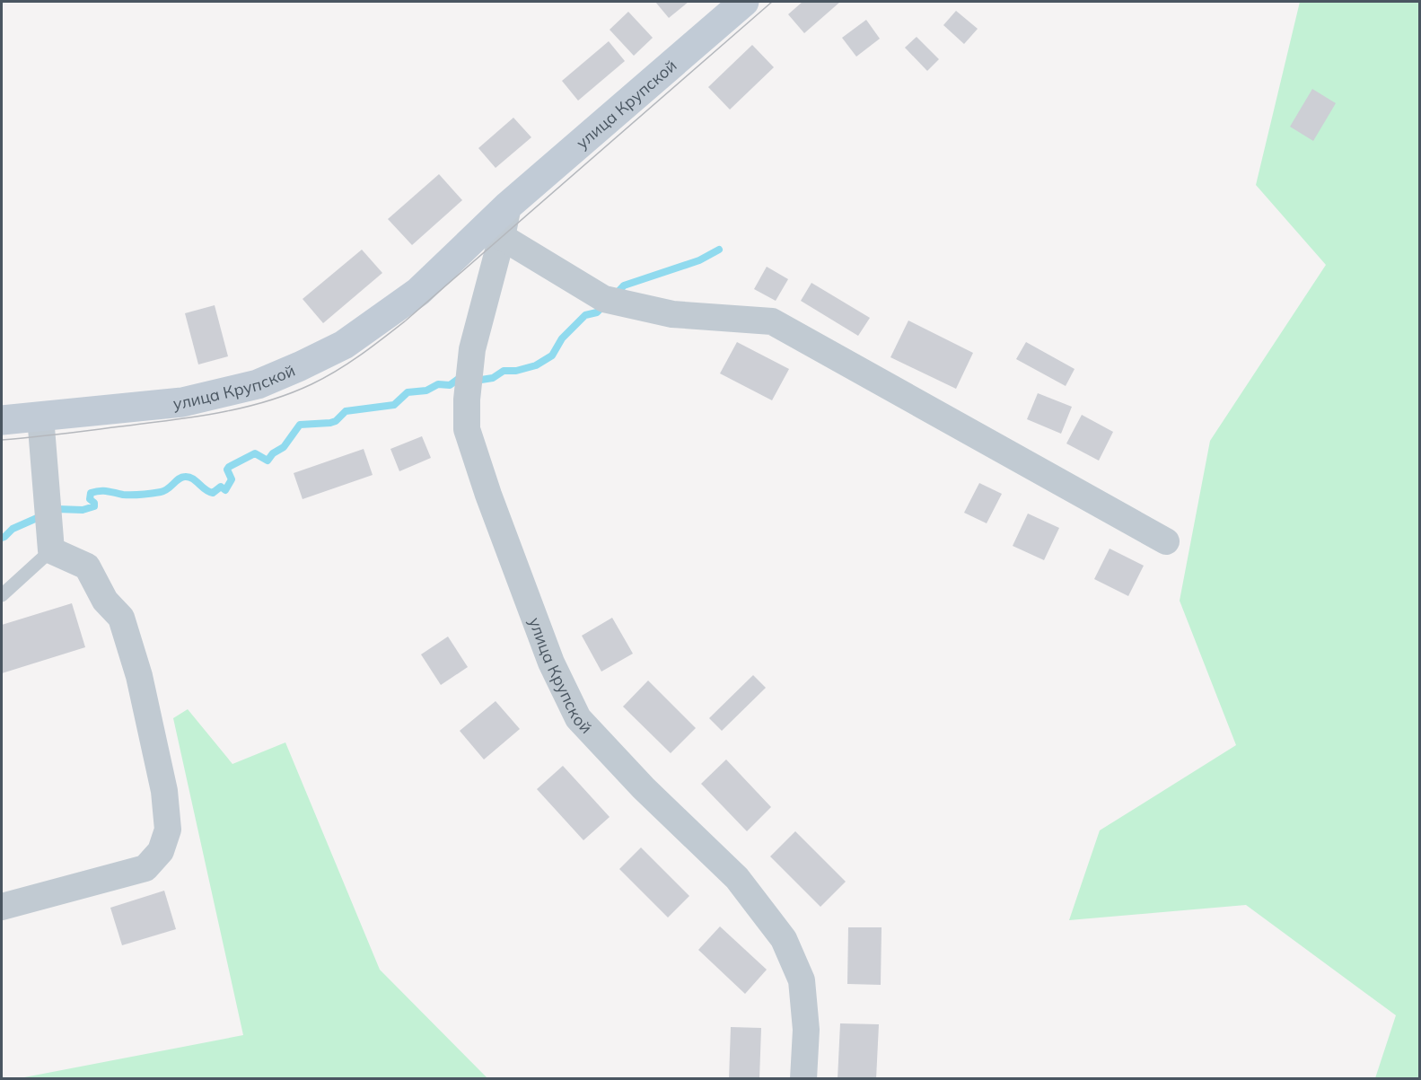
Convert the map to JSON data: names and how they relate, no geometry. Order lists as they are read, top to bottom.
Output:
{
  "streets": {
    "main road": ["улица Крупской"]
  }
}
